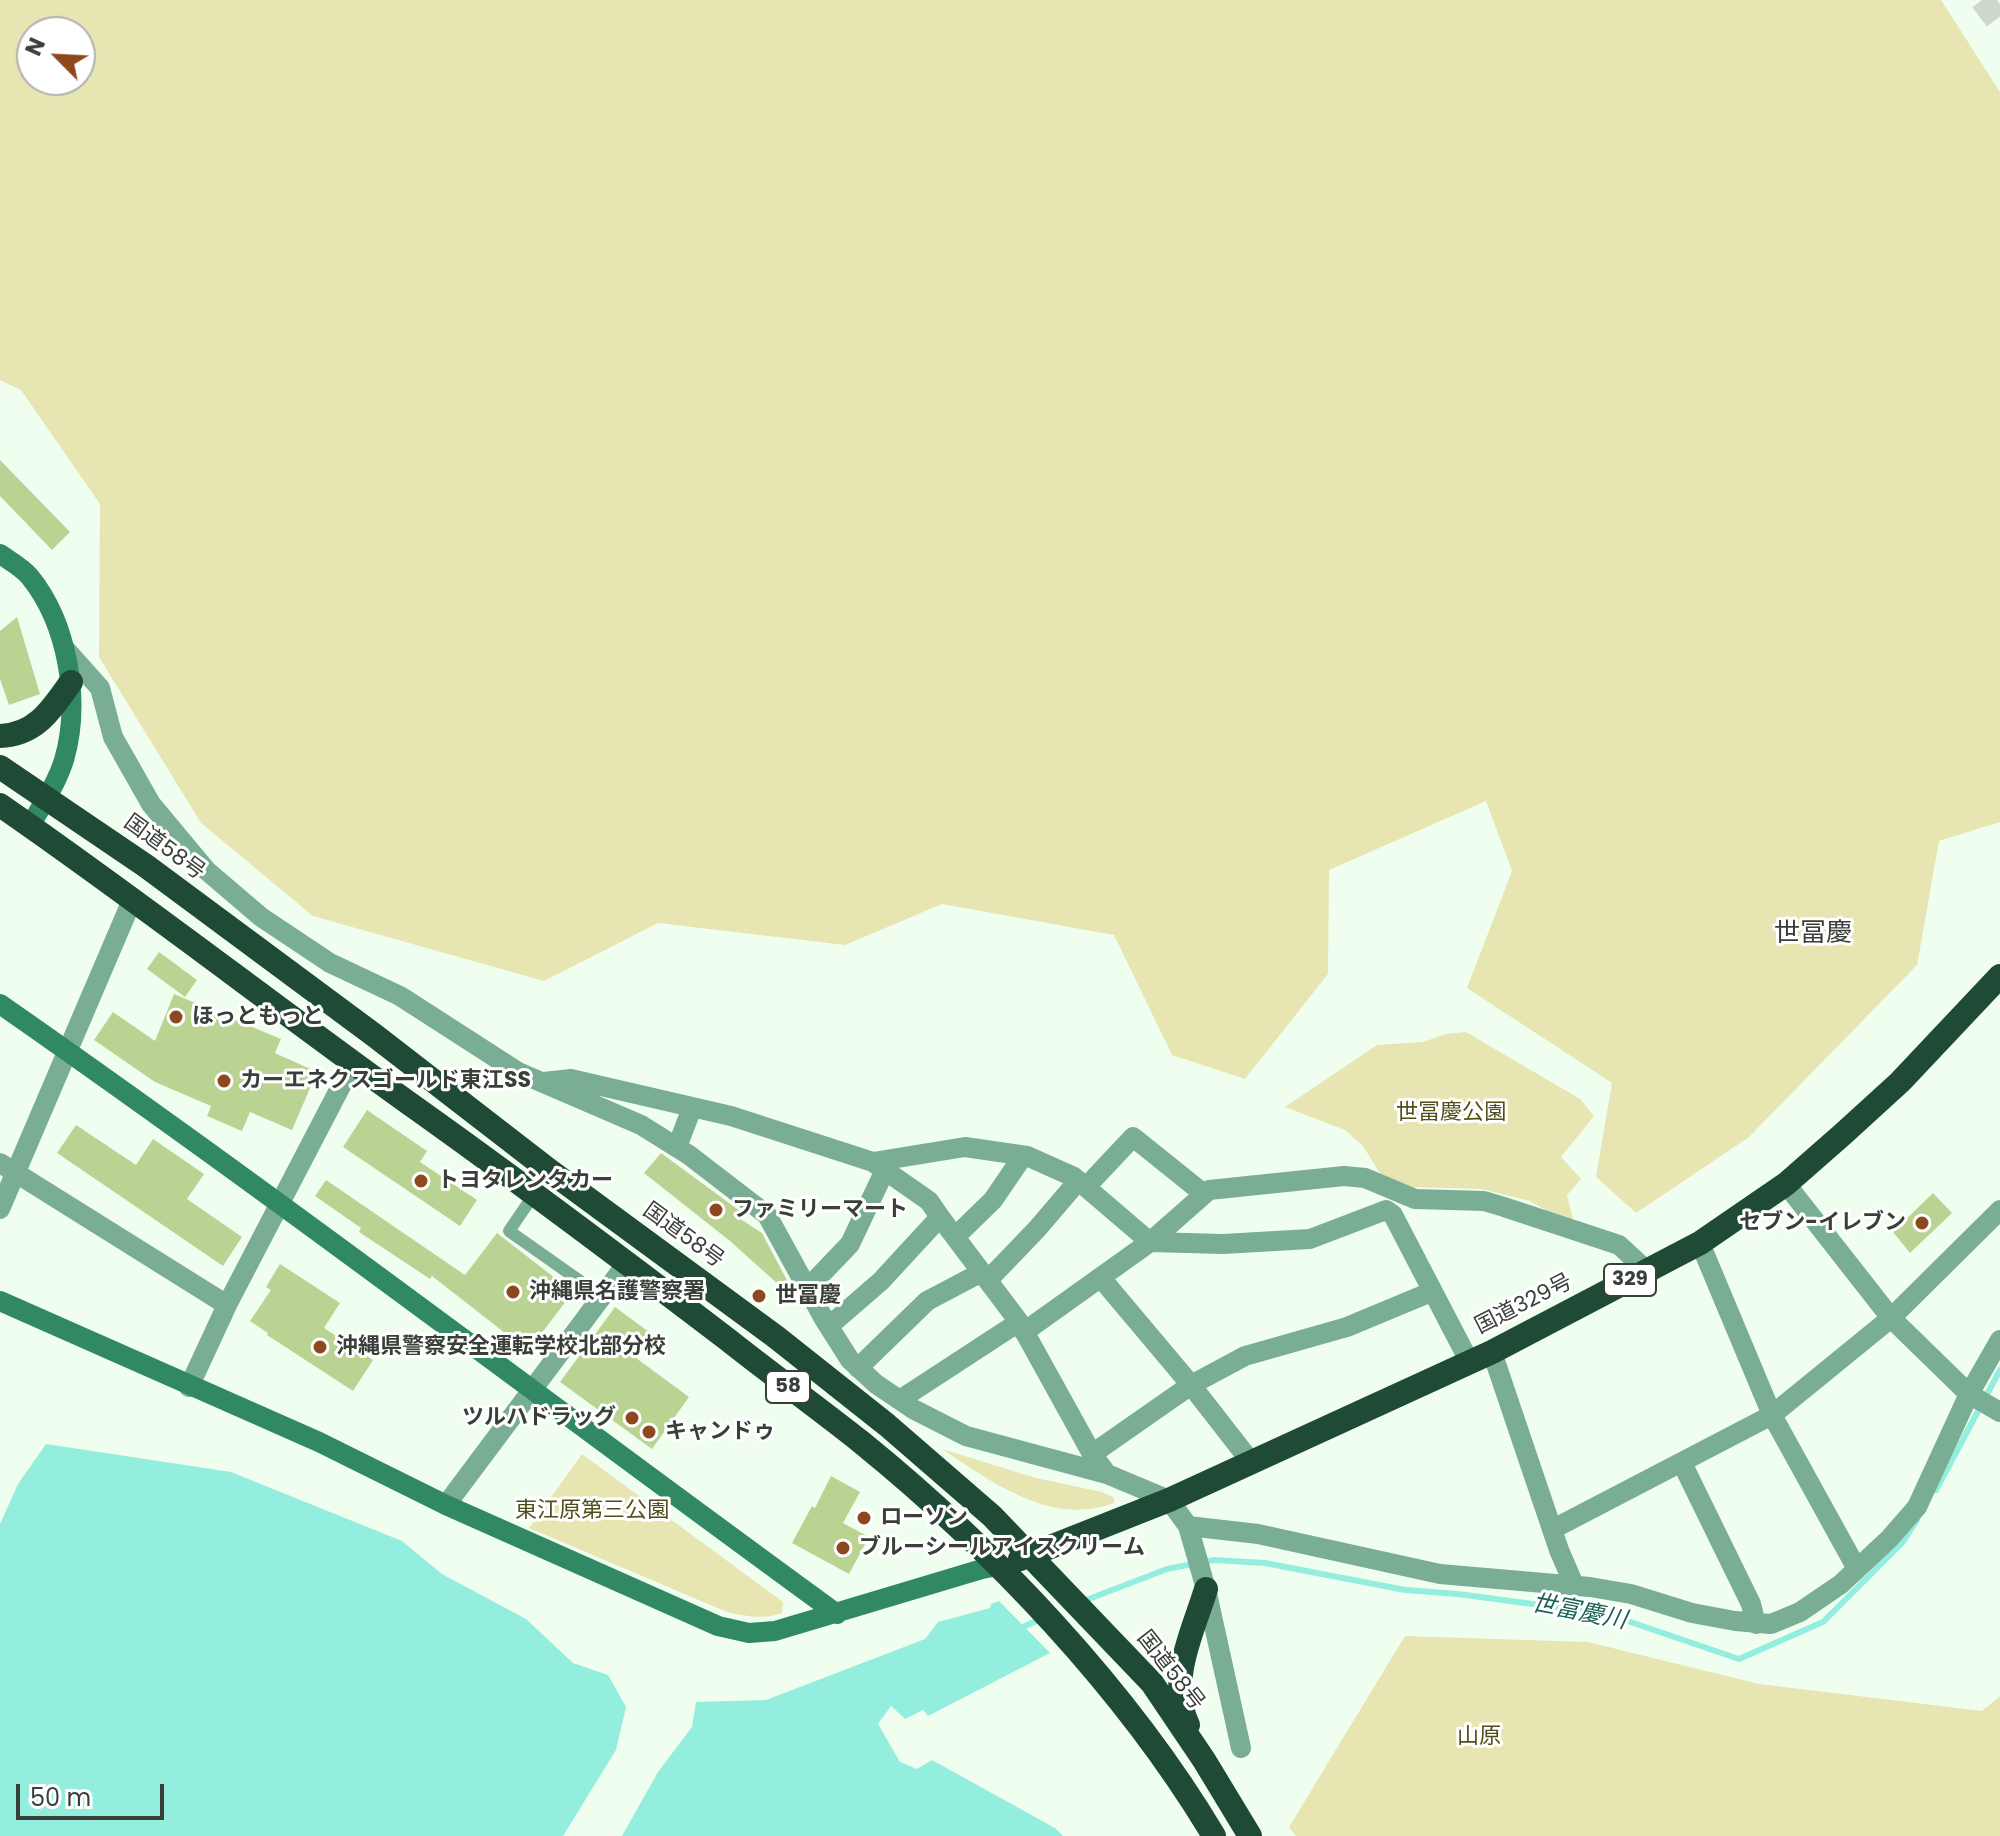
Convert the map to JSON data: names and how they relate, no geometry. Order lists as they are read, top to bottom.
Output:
{
  "streets": {
    "highway": [
      "国道58号",
      "329",
      "国道329号",
      "58"
    ]
  },
  "crossings": [
    ["国道58号", "国道329号"],
    ["国道329号", "58"]
  ],
  "districts": ["世冨慶"],
  "water": ["世富慶川"],
  "parks": ["世冨慶公園", "東江原第三公園", "山原"],
  "places": [
    "ほっともっと",
    "カーエネクスゴールド東江SS",
    "トヨタレンタカー",
    "ファミリーマート",
    "セブン-イレブン",
    "沖縄県名護警察署",
    "世冨慶",
    "沖縄県警察安全運転学校北部分校",
    "ツルハドラッグ",
    "キャンドゥ",
    "ローソン",
    "ブルーシールアイスクリーム"
  ],
  "scale_bar": "50 m",
  "north": "top left"
}
